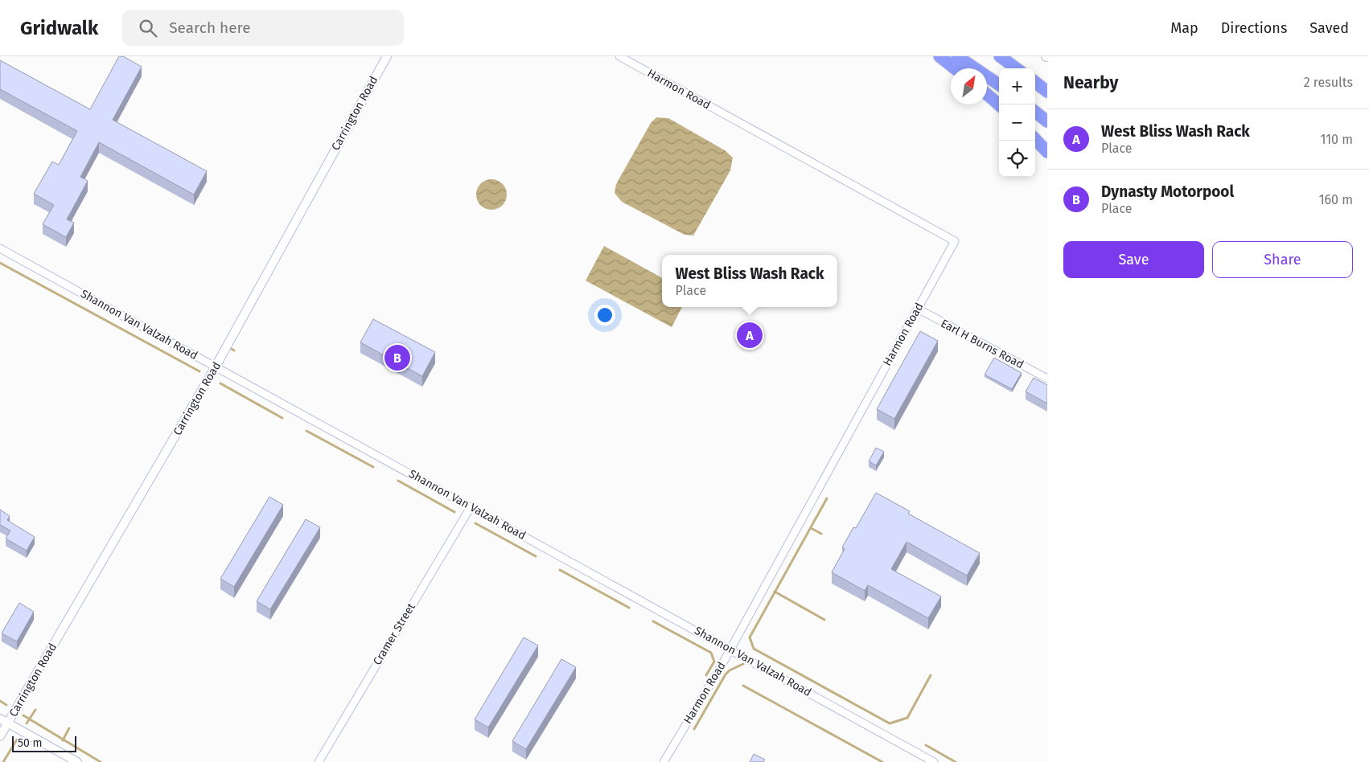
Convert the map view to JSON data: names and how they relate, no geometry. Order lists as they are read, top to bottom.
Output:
{
  "streets": {
    "street": [
      "Harmon Road",
      "Carrington Road",
      "Shannon Van Valzah Road",
      "Earl H Burns Road",
      "Cramer Street"
    ]
  },
  "crossings": [
    ["Harmon Road", "Shannon Van Valzah Road"],
    ["Harmon Road", "Earl H Burns Road"],
    ["Carrington Road", "Shannon Van Valzah Road"],
    ["Shannon Van Valzah Road", "Cramer Street"]
  ],
  "scale_bar": "50 m",
  "north": "top right",
  "page": {
    "header": "Gridwalk",
    "search": "Search here",
    "nav": ["Map", "Directions", "Saved"],
    "heading": ["Nearby", "2 results"],
    "map_buttons": ["+", "−"],
    "list": [
      {
        "mark": "A",
        "name": "West Bliss Wash Rack",
        "note": "Place",
        "value": "110 m"
      },
      {
        "mark": "B",
        "name": "Dynasty Motorpool",
        "note": "Place",
        "value": "160 m"
      }
    ],
    "buttons": ["Save", "Share"],
    "popup": ["West Bliss Wash Rack", "Place"],
    "pins": ["A", "B"],
    "scale": "50 m"
  }
}
